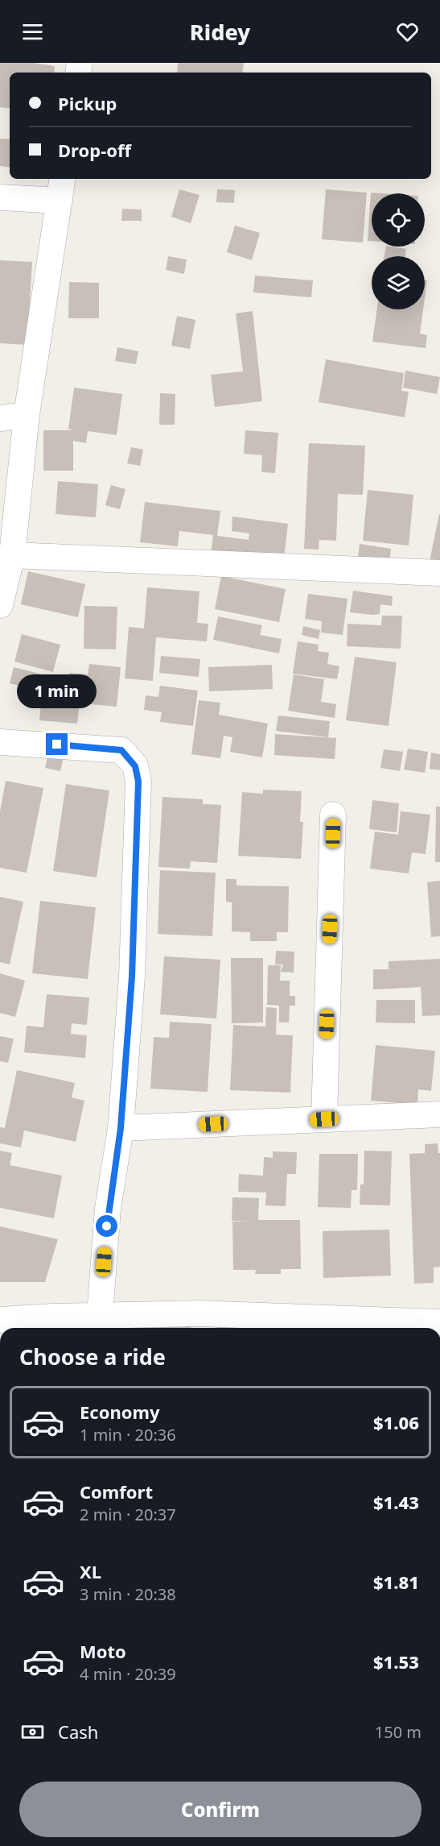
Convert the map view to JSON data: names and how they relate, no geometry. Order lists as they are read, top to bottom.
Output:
{
  "page": {
    "header": "Ridey",
    "banner": ["Pickup", "Drop-off"],
    "bubble": "1 min",
    "heading": "Choose a ride",
    "list": [
      {
        "name": "Economy",
        "note": "1 min · 20:36",
        "value": "$1.06"
      },
      {
        "name": "Comfort",
        "note": "2 min · 20:37",
        "value": "$1.43"
      },
      {
        "name": "XL",
        "note": "3 min · 20:38",
        "value": "$1.81"
      },
      {
        "name": "Moto",
        "note": "4 min · 20:39",
        "value": "$1.53"
      }
    ],
    "pay": ["Cash", "150 m"],
    "buttons": "Confirm"
  }
}
